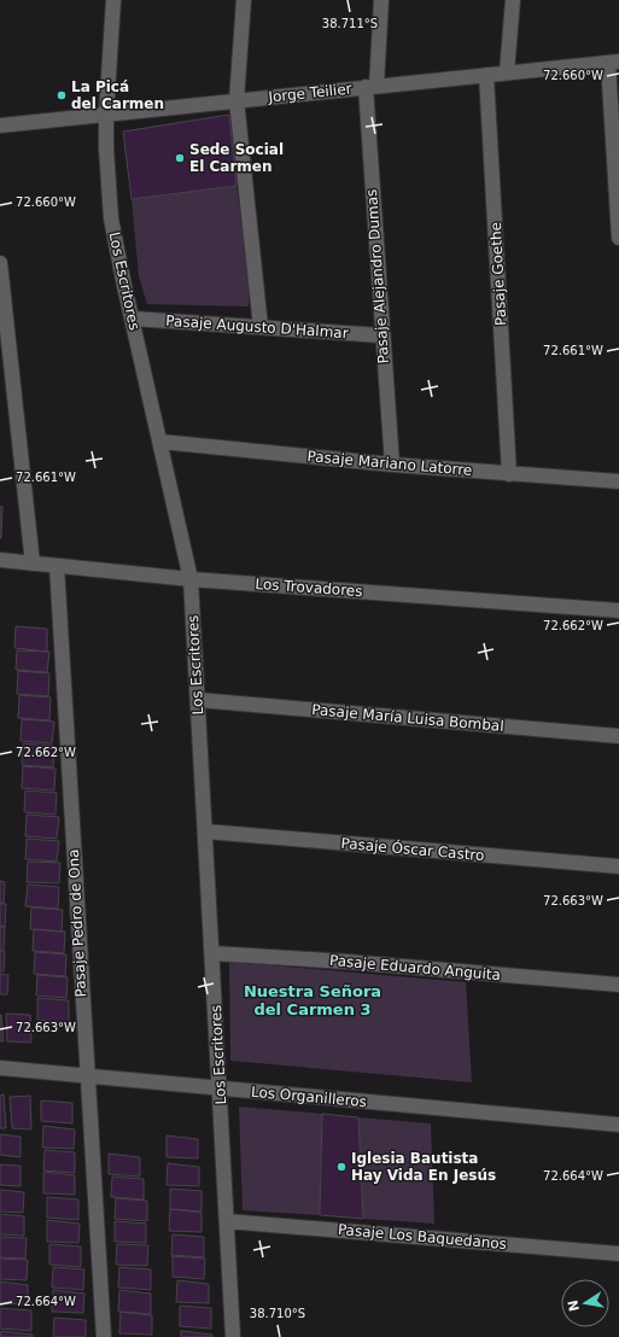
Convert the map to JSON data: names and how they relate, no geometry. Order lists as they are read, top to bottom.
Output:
{
  "streets": {
    "street": [
      "Jorge Teilier",
      "Pasaje Goethe",
      "Pasaje Alejandro Dumas",
      "Los Escritores",
      "Pasaje Augusto D'Halmar",
      "Pasaje Mariano Latorre",
      "Los Trovadores",
      "Pasaje María Luisa Bombal",
      "Pasaje Óscar Castro",
      "Pasaje Pedro de Ona",
      "Pasaje Eduardo Anguita",
      "Los Organilleros",
      "Pasaje Los Baquedanos"
    ]
  },
  "crossings": [
    ["Jorge Teilier", "Pasaje Goethe"],
    ["Jorge Teilier", "Pasaje Alejandro Dumas"],
    ["Jorge Teilier", "Los Escritores"],
    ["Pasaje Goethe", "Pasaje Mariano Latorre"],
    ["Pasaje Alejandro Dumas", "Pasaje Augusto D'Halmar"],
    ["Pasaje Alejandro Dumas", "Pasaje Mariano Latorre"],
    ["Los Escritores", "Pasaje Augusto D'Halmar"],
    ["Los Escritores", "Pasaje Mariano Latorre"],
    ["Los Escritores", "Los Trovadores"],
    ["Los Escritores", "Pasaje María Luisa Bombal"],
    ["Los Escritores", "Pasaje Óscar Castro"],
    ["Los Escritores", "Pasaje Eduardo Anguita"],
    ["Los Escritores", "Los Organilleros"],
    ["Los Escritores", "Pasaje Los Baquedanos"],
    ["Los Trovadores", "Pasaje Pedro de Ona"],
    ["Pasaje Pedro de Ona", "Los Organilleros"]
  ],
  "districts": ["Nuestra Señora del Carmen 3"],
  "places": ["La Picá del Carmen", "Sede Social El Carmen", "Iglesia Bautista Hay Vida En Jesús"],
  "north": "left",
  "coordinates": [
    "38.711°S",
    "72.660°W",
    "72.661°W",
    "72.662°W",
    "72.663°W",
    "72.664°W",
    "38.710°S"
  ]
}
